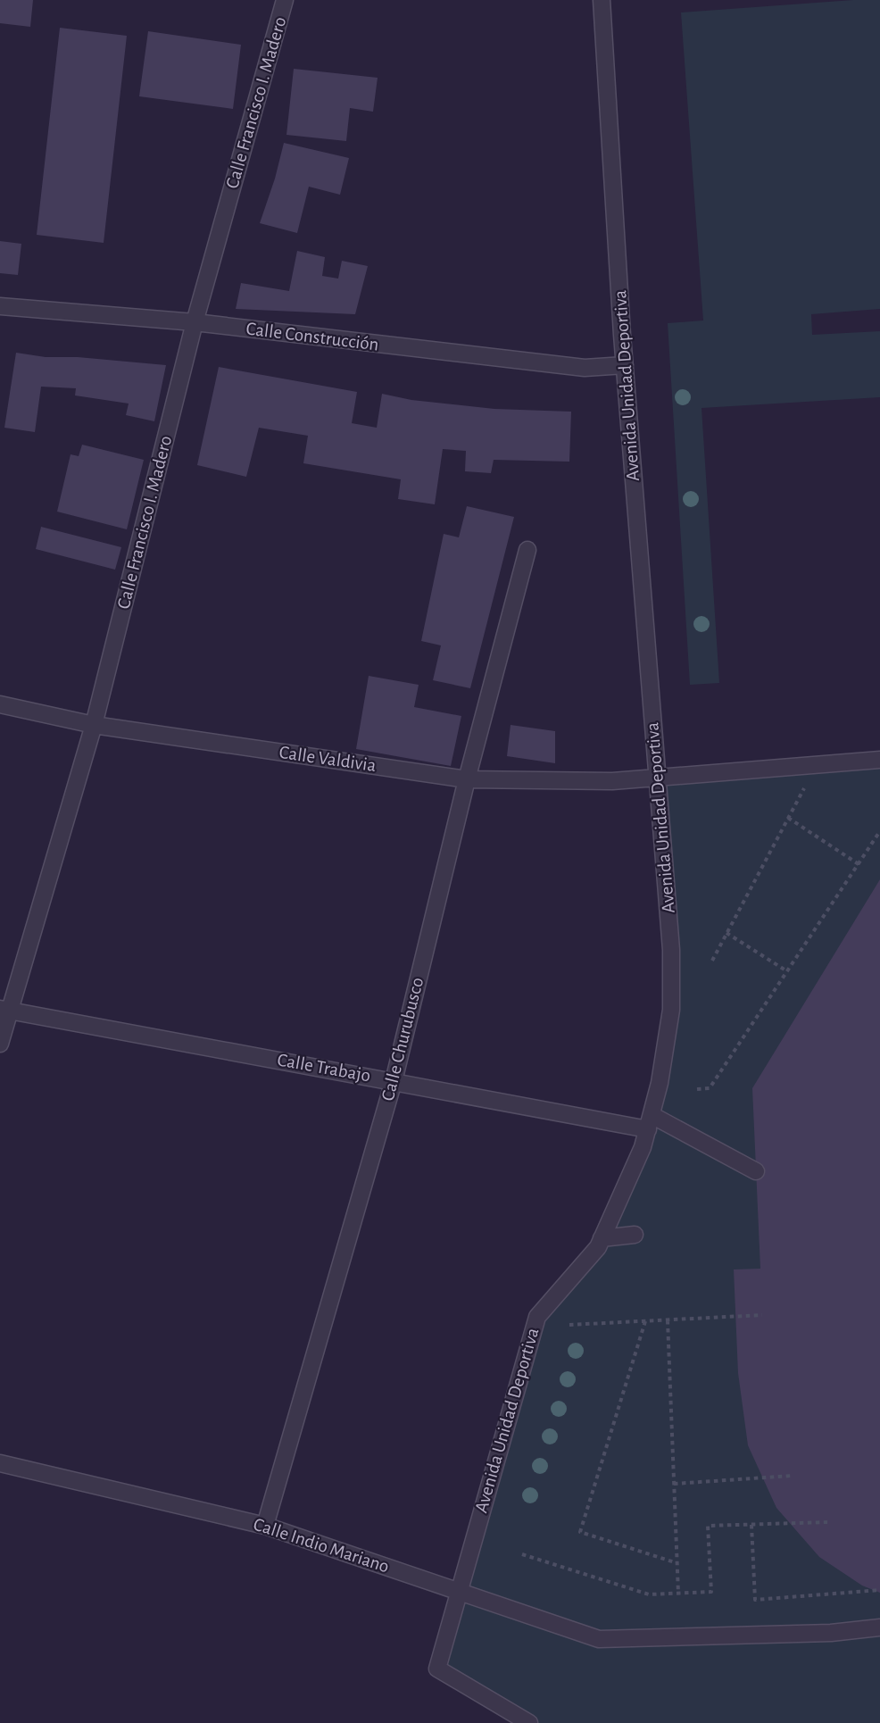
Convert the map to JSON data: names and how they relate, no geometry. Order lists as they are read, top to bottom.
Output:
{
  "streets": {
    "street": [
      "Calle Francisco I. Madero",
      "Calle Construcción",
      "Avenida Unidad Deportiva",
      "Calle Valdivia",
      "Calle Churubusco",
      "Calle Trabajo",
      "Calle Indio Mariano"
    ]
  },
  "crossings": [
    ["Calle Francisco I. Madero", "Calle Construcción"],
    ["Calle Francisco I. Madero", "Calle Valdivia"],
    ["Calle Francisco I. Madero", "Calle Trabajo"],
    ["Calle Construcción", "Avenida Unidad Deportiva"],
    ["Avenida Unidad Deportiva", "Calle Valdivia"],
    ["Avenida Unidad Deportiva", "Calle Trabajo"],
    ["Avenida Unidad Deportiva", "Calle Indio Mariano"],
    ["Calle Valdivia", "Calle Churubusco"],
    ["Calle Churubusco", "Calle Trabajo"],
    ["Calle Churubusco", "Calle Indio Mariano"]
  ]
}
